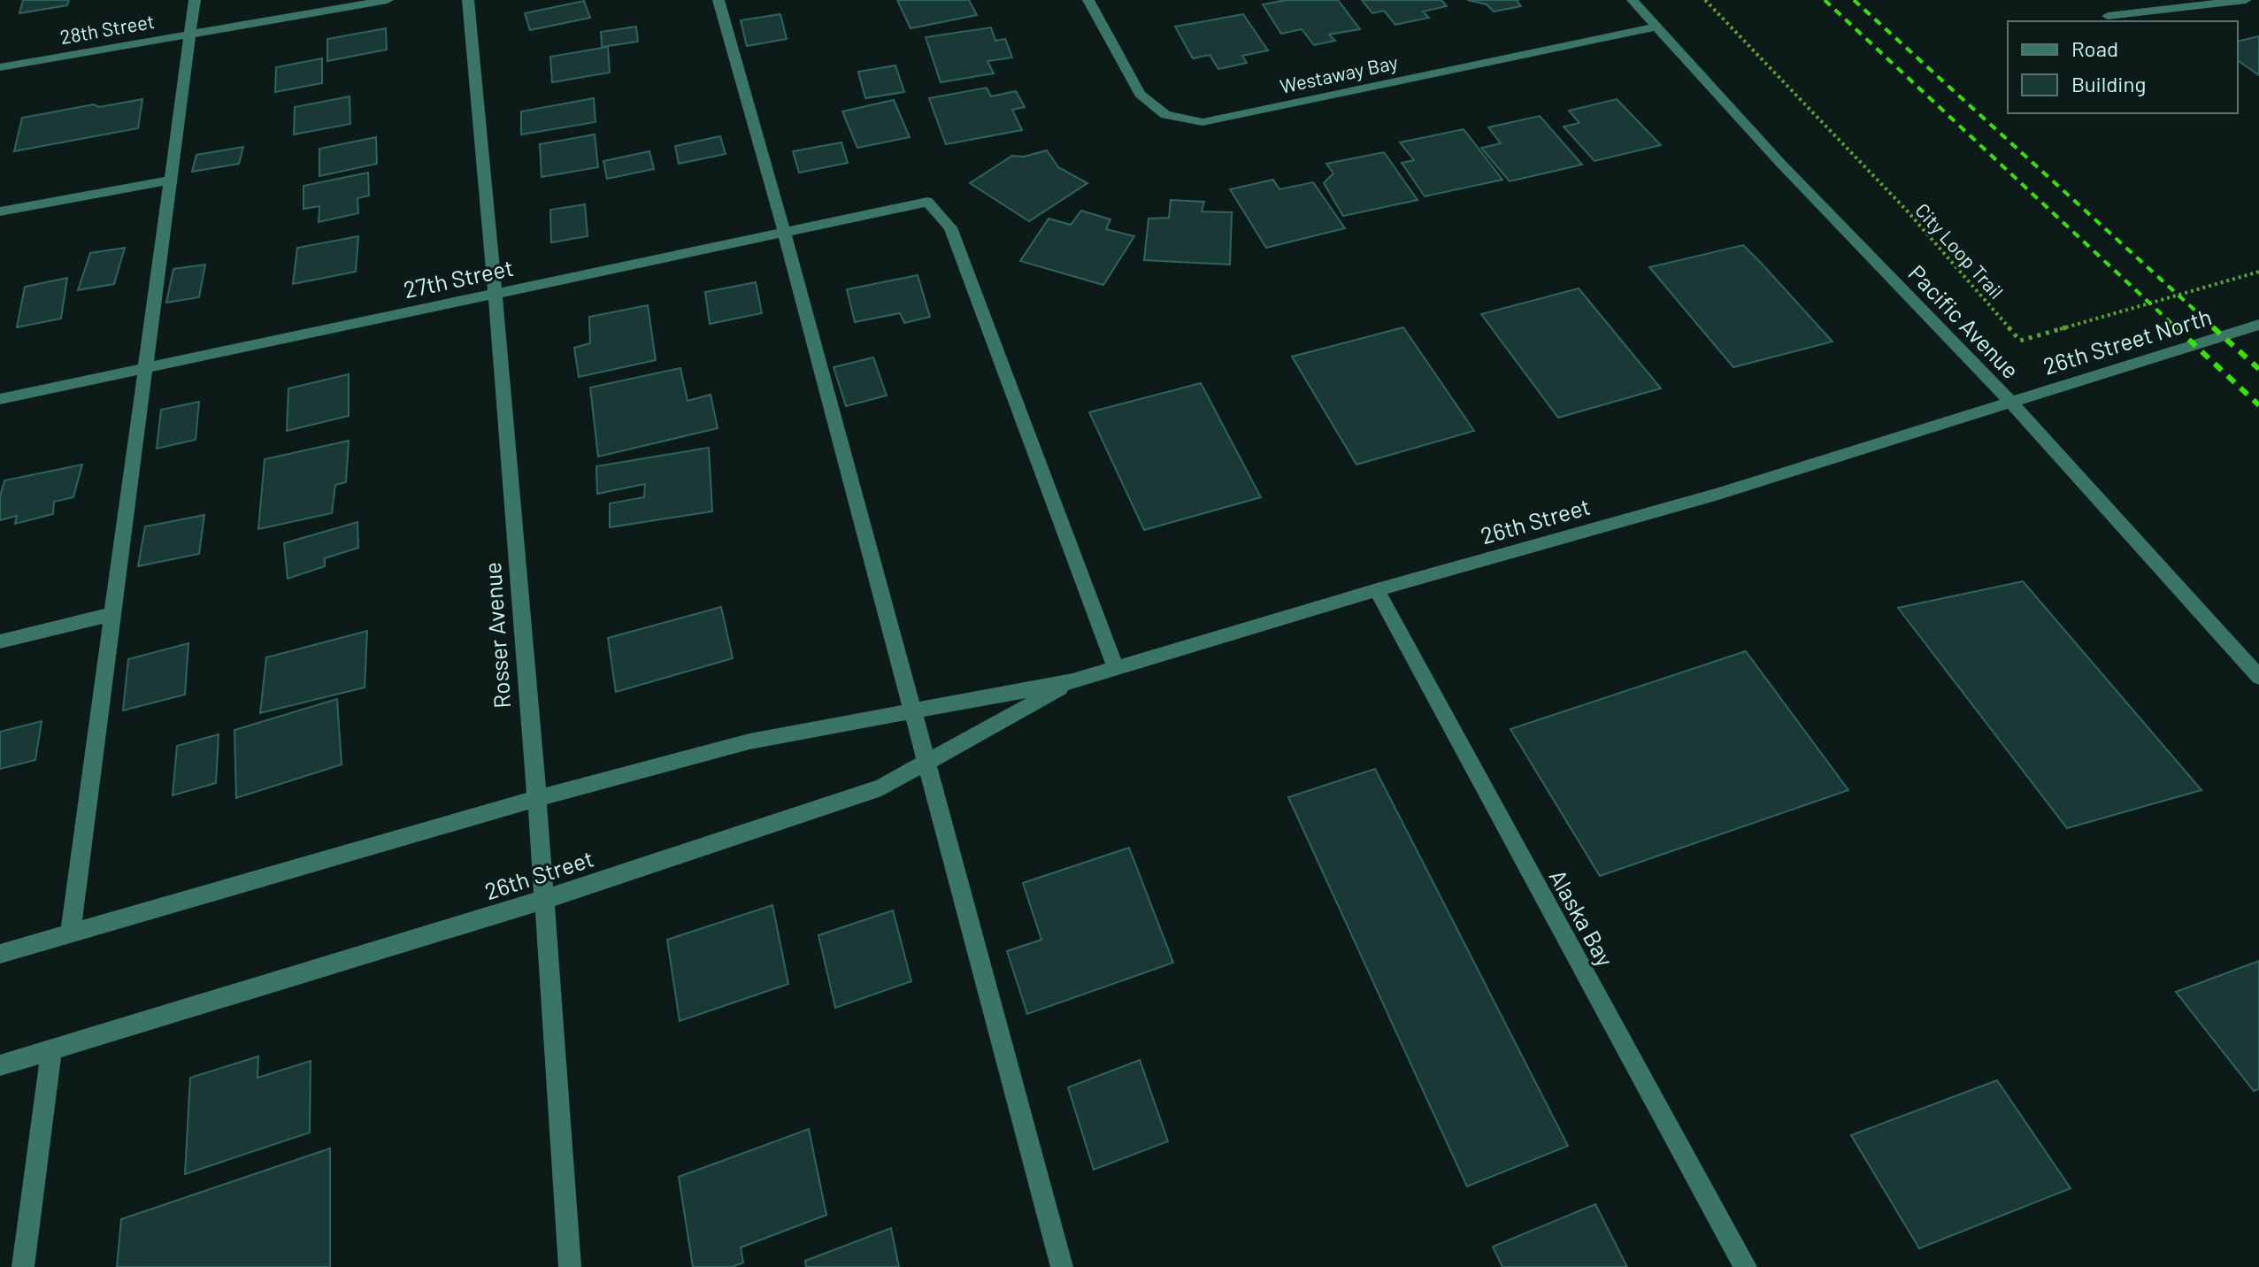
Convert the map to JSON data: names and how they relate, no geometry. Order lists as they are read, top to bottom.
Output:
{
  "streets": {
    "street": [
      "28th Street",
      "Westaway Bay",
      "27th Street",
      "Pacific Avenue",
      "26th Street North",
      "26th Street",
      "Rosser Avenue",
      "Alaska Bay"
    ],
    "path": ["City Loop Trail"]
  },
  "crossings": [
    ["Westaway Bay", "Pacific Avenue"],
    ["27th Street", "26th Street"],
    ["27th Street", "Rosser Avenue"],
    ["Pacific Avenue", "26th Street North"],
    ["Pacific Avenue", "26th Street"],
    ["26th Street North", "26th Street"],
    ["26th Street", "Rosser Avenue"],
    ["26th Street", "Alaska Bay"]
  ],
  "legend": ["Road", "Building"]
}
